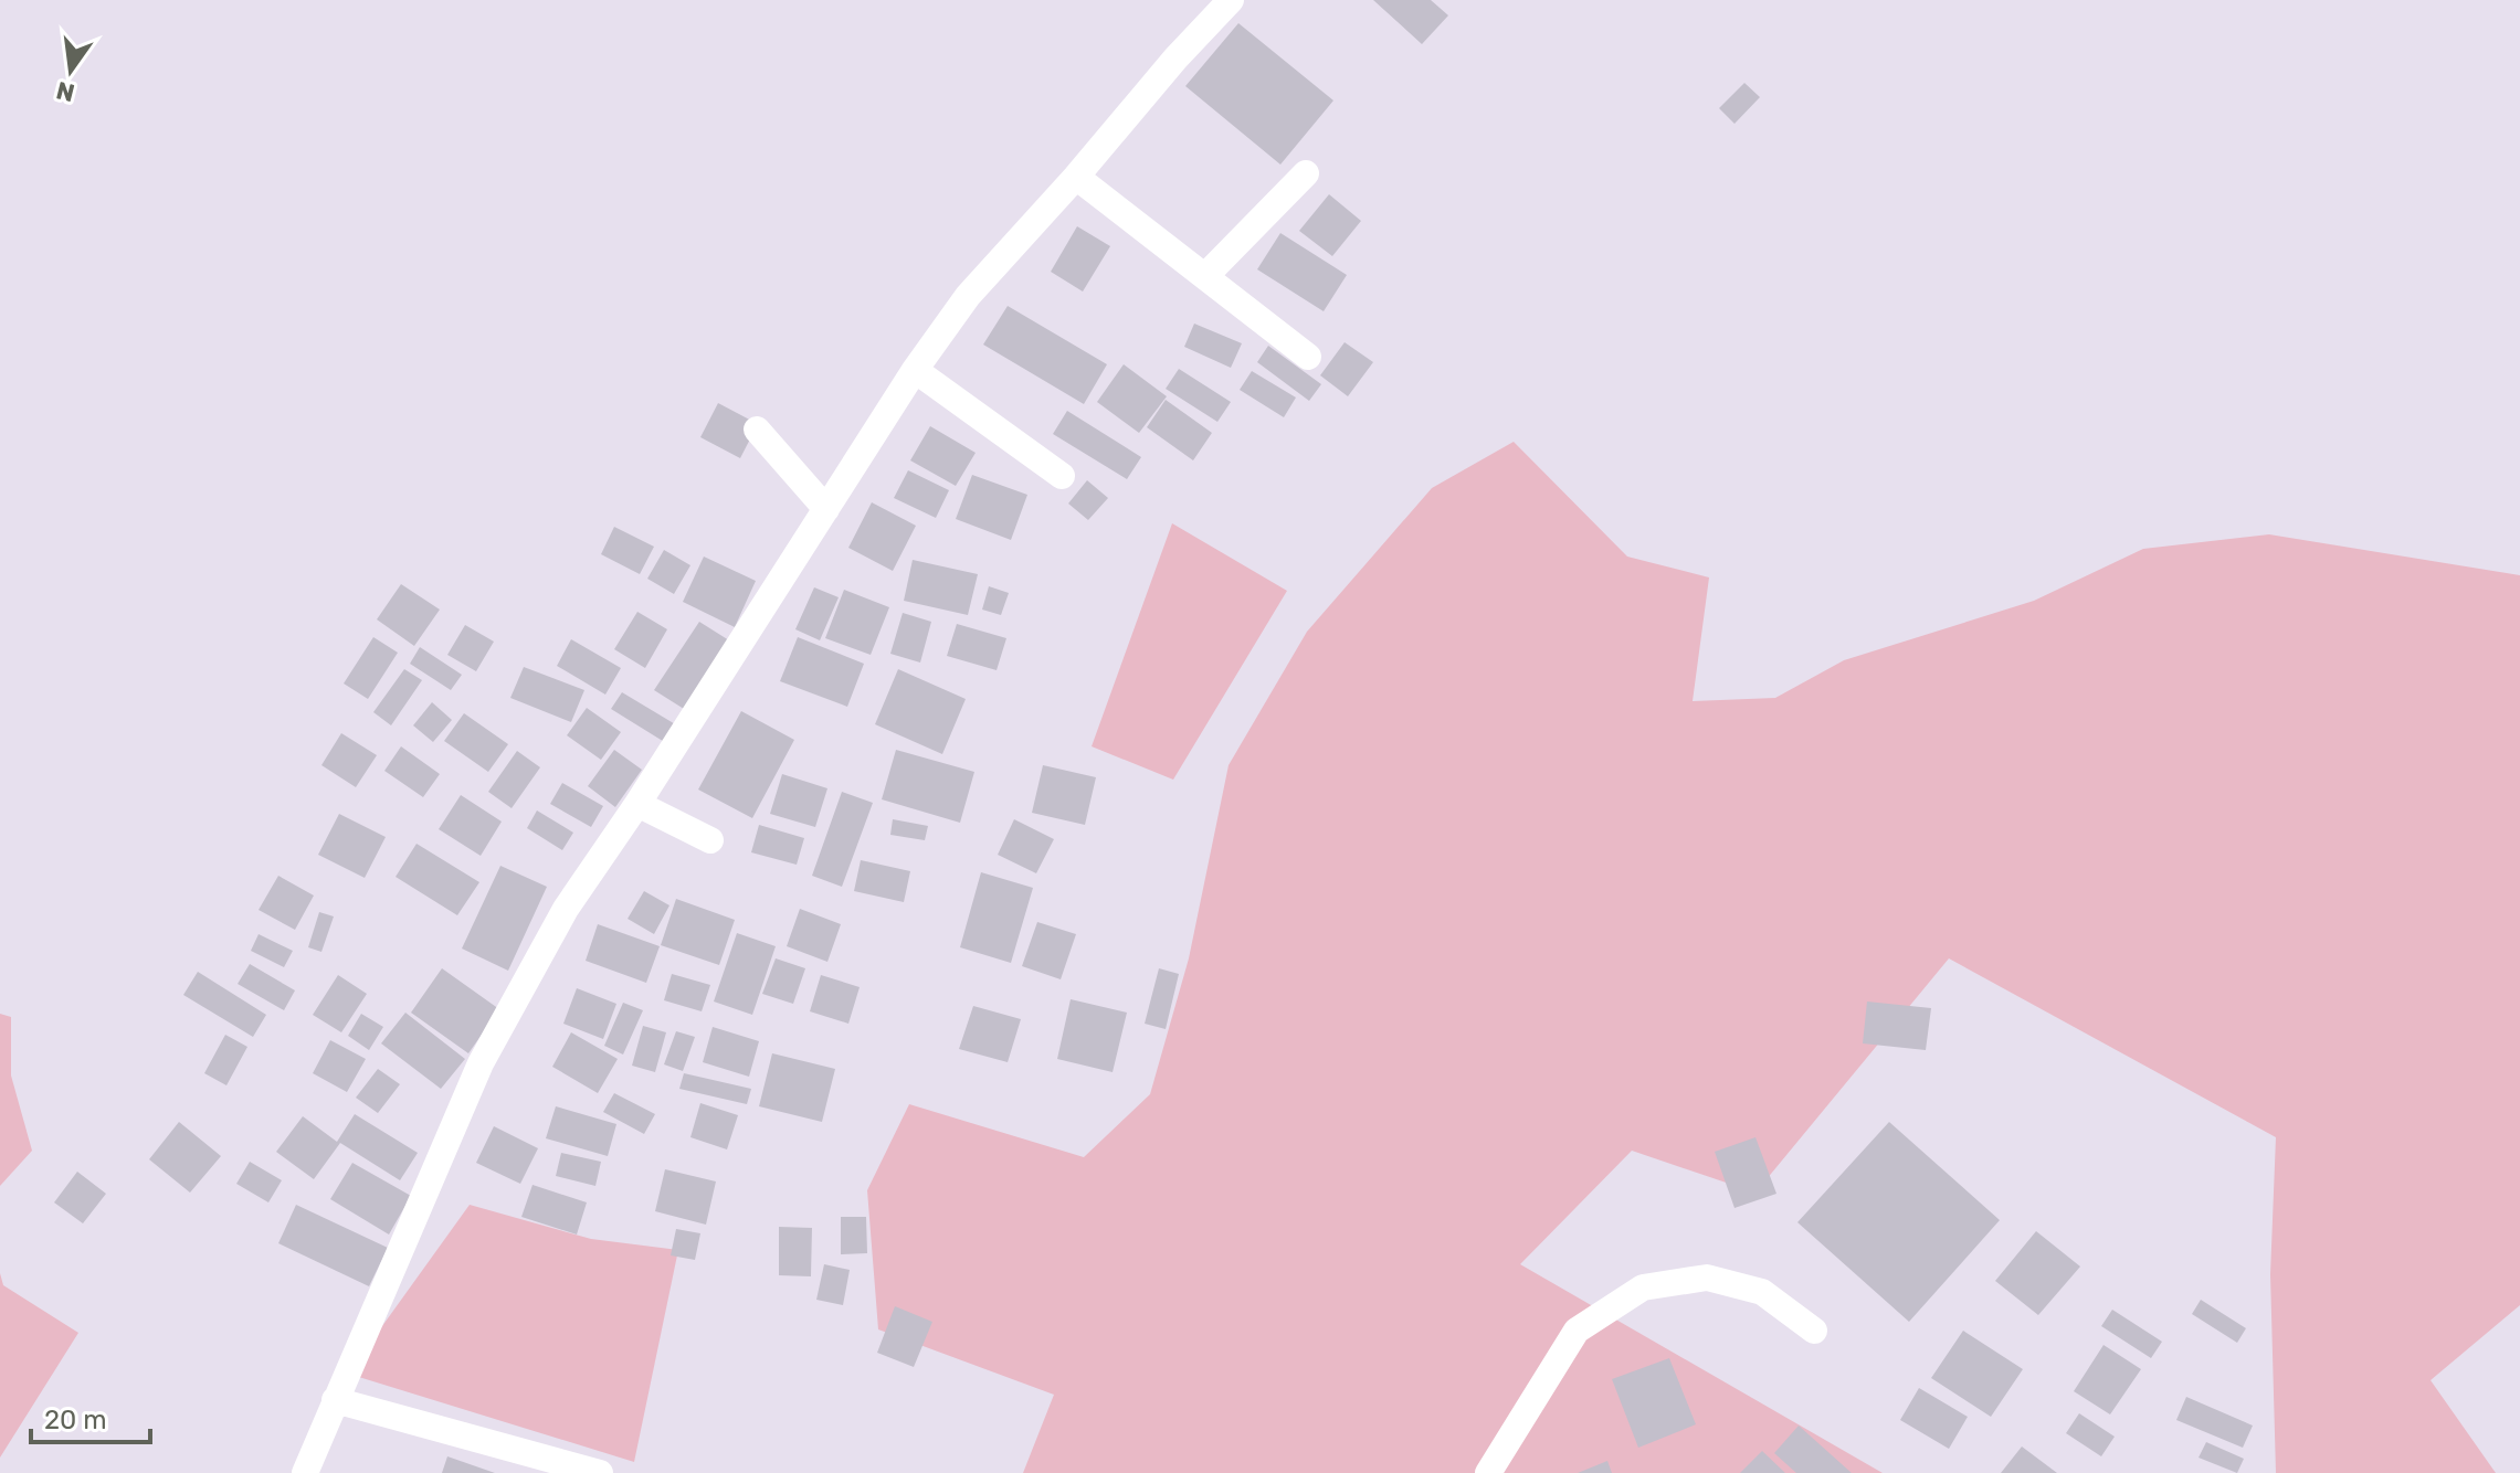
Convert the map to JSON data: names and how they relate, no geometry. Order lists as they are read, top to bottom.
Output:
{
  "scale_bar": "20 m",
  "north": "bottom"
}
